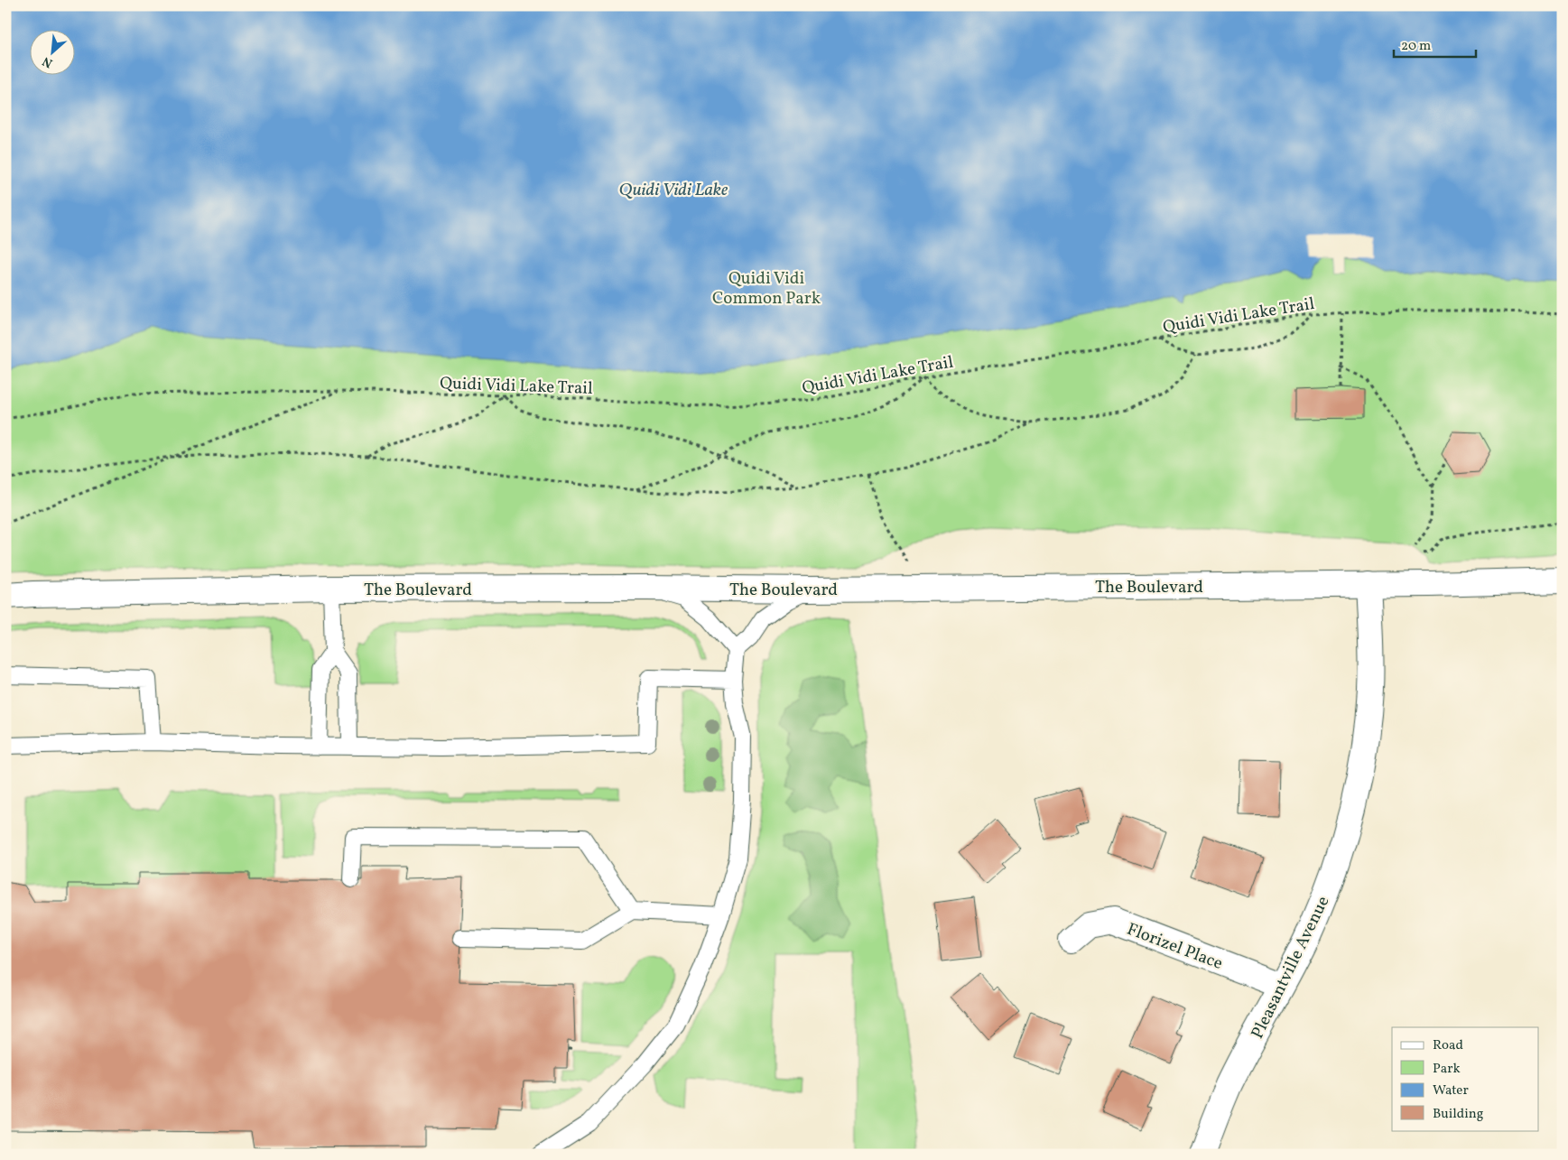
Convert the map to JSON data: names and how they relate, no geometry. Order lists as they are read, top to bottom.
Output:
{
  "streets": {
    "street": ["The Boulevard", "Florizel Place", "Pleasantville Avenue"],
    "path": ["Quidi Vidi Lake Trail"]
  },
  "crossings": [
    ["The Boulevard", "Pleasantville Avenue"],
    ["Florizel Place", "Pleasantville Avenue"]
  ],
  "water": ["Quidi Vidi Lake"],
  "parks": ["Quidi Vidi Common Park"],
  "legend": [
    "Road",
    "Park",
    "Water",
    "Building"
  ],
  "scale_bar": "20 m",
  "north": "bottom left"
}
